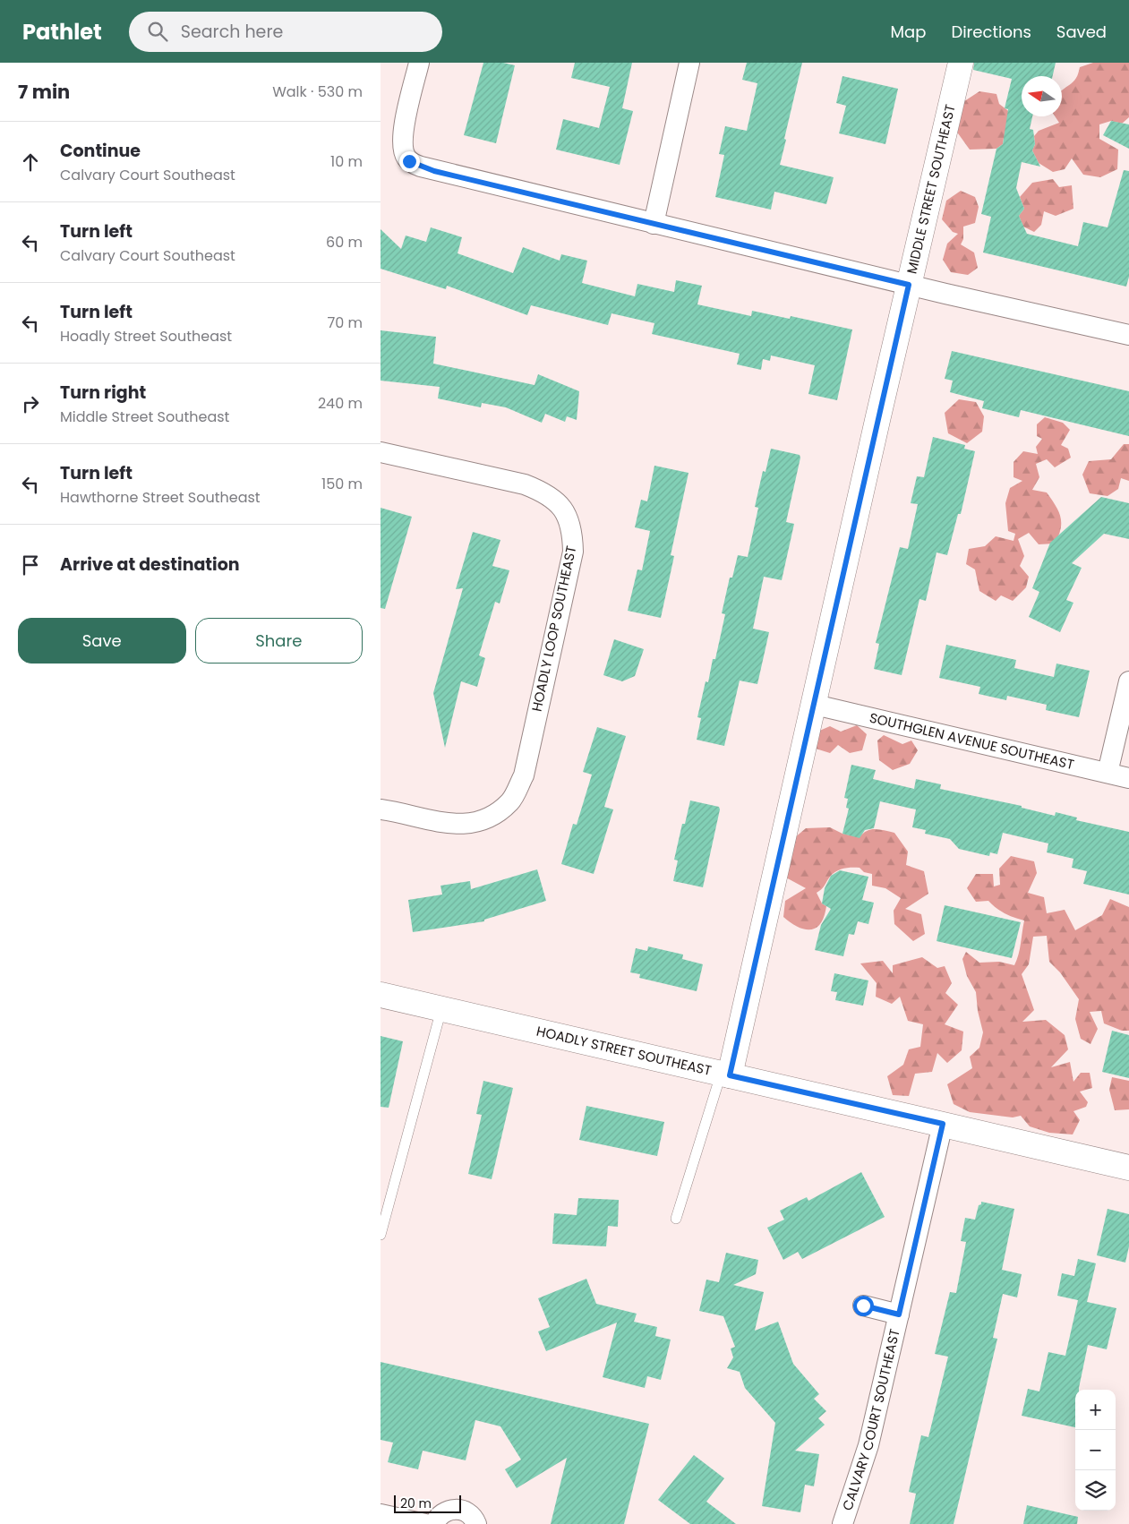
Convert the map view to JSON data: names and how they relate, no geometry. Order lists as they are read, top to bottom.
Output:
{
  "streets": {
    "street": [
      "MIDDLE STREET SOUTHEAST",
      "HOADLY LOOP SOUTHEAST",
      "SOUTHGLEN AVENUE SOUTHEAST",
      "HOADLY STREET SOUTHEAST",
      "CALVARY COURT SOUTHEAST"
    ]
  },
  "crossings": [
    ["MIDDLE STREET SOUTHEAST", "SOUTHGLEN AVENUE SOUTHEAST"],
    ["MIDDLE STREET SOUTHEAST", "HOADLY STREET SOUTHEAST"],
    ["HOADLY STREET SOUTHEAST", "CALVARY COURT SOUTHEAST"]
  ],
  "scale_bar": "20 m",
  "north": "left",
  "page": {
    "header": "Pathlet",
    "search": "Search here",
    "nav": ["Map", "Directions", "Saved"],
    "heading": ["7 min", "Walk · 530 m"],
    "list": [
      ["Continue", "Calvary Court Southeast", "10 m"],
      ["Turn left", "Calvary Court Southeast", "60 m"],
      ["Turn left", "Hoadly Street Southeast", "70 m"],
      ["Turn right", "Middle Street Southeast", "240 m"],
      ["Turn left", "Hawthorne Street Southeast", "150 m"],
      "Arrive at destination"
    ],
    "buttons": ["Save", "Share"],
    "map_buttons": ["+", "−"],
    "scale": "20 m"
  }
}
